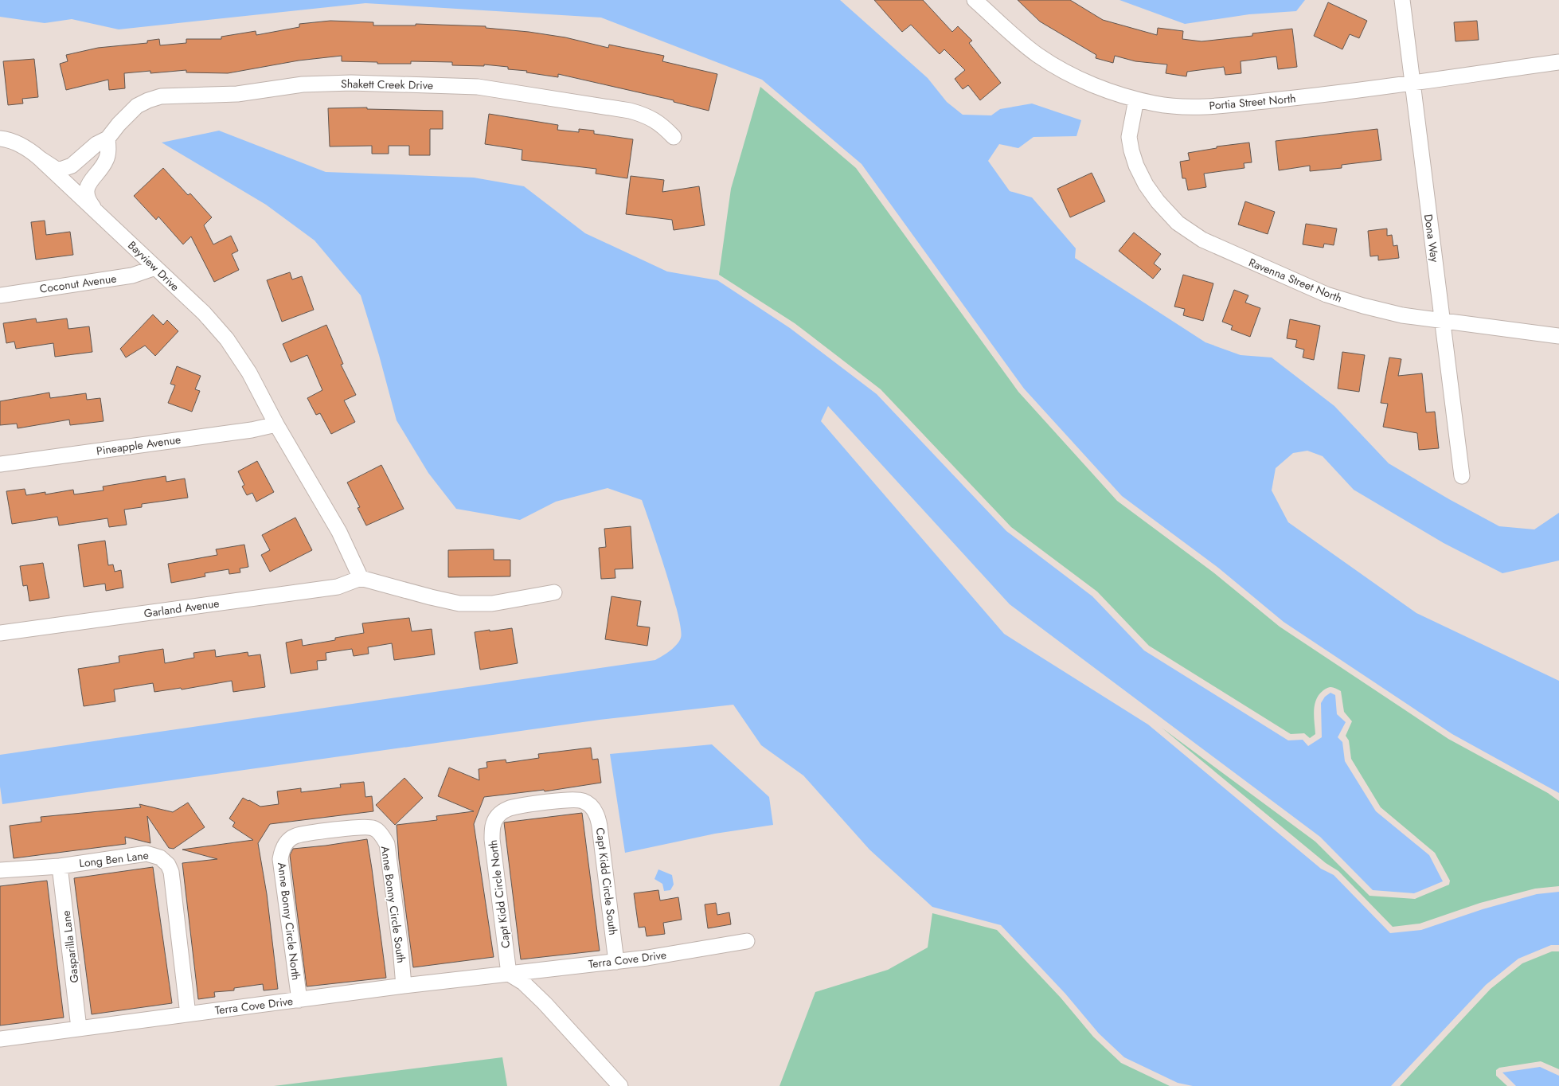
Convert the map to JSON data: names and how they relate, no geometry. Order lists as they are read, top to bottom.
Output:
{
  "streets": {
    "street": [
      "Shakett Creek Drive",
      "Portia Street North",
      "Dona Way",
      "Bayview Drive",
      "Ravenna Street North",
      "Coconut Avenue",
      "Pineapple Avenue",
      "Garland Avenue",
      "Long Ben Lane",
      "Capt Kidd Circle South",
      "Capt Kidd Circle North",
      "Anne Bonny Circle South",
      "Anne Bonny Circle North",
      "Gasparilla Lane",
      "Terra Cove Drive"
    ]
  },
  "crossings": [
    ["Shakett Creek Drive", "Bayview Drive"],
    ["Portia Street North", "Dona Way"],
    ["Portia Street North", "Ravenna Street North"],
    ["Dona Way", "Ravenna Street North"],
    ["Bayview Drive", "Coconut Avenue"],
    ["Bayview Drive", "Pineapple Avenue"],
    ["Long Ben Lane", "Gasparilla Lane"],
    ["Long Ben Lane", "Terra Cove Drive"],
    ["Capt Kidd Circle South", "Capt Kidd Circle North"],
    ["Capt Kidd Circle South", "Terra Cove Drive"],
    ["Capt Kidd Circle North", "Terra Cove Drive"],
    ["Anne Bonny Circle South", "Anne Bonny Circle North"],
    ["Anne Bonny Circle South", "Terra Cove Drive"],
    ["Anne Bonny Circle North", "Terra Cove Drive"],
    ["Gasparilla Lane", "Terra Cove Drive"]
  ]
}
